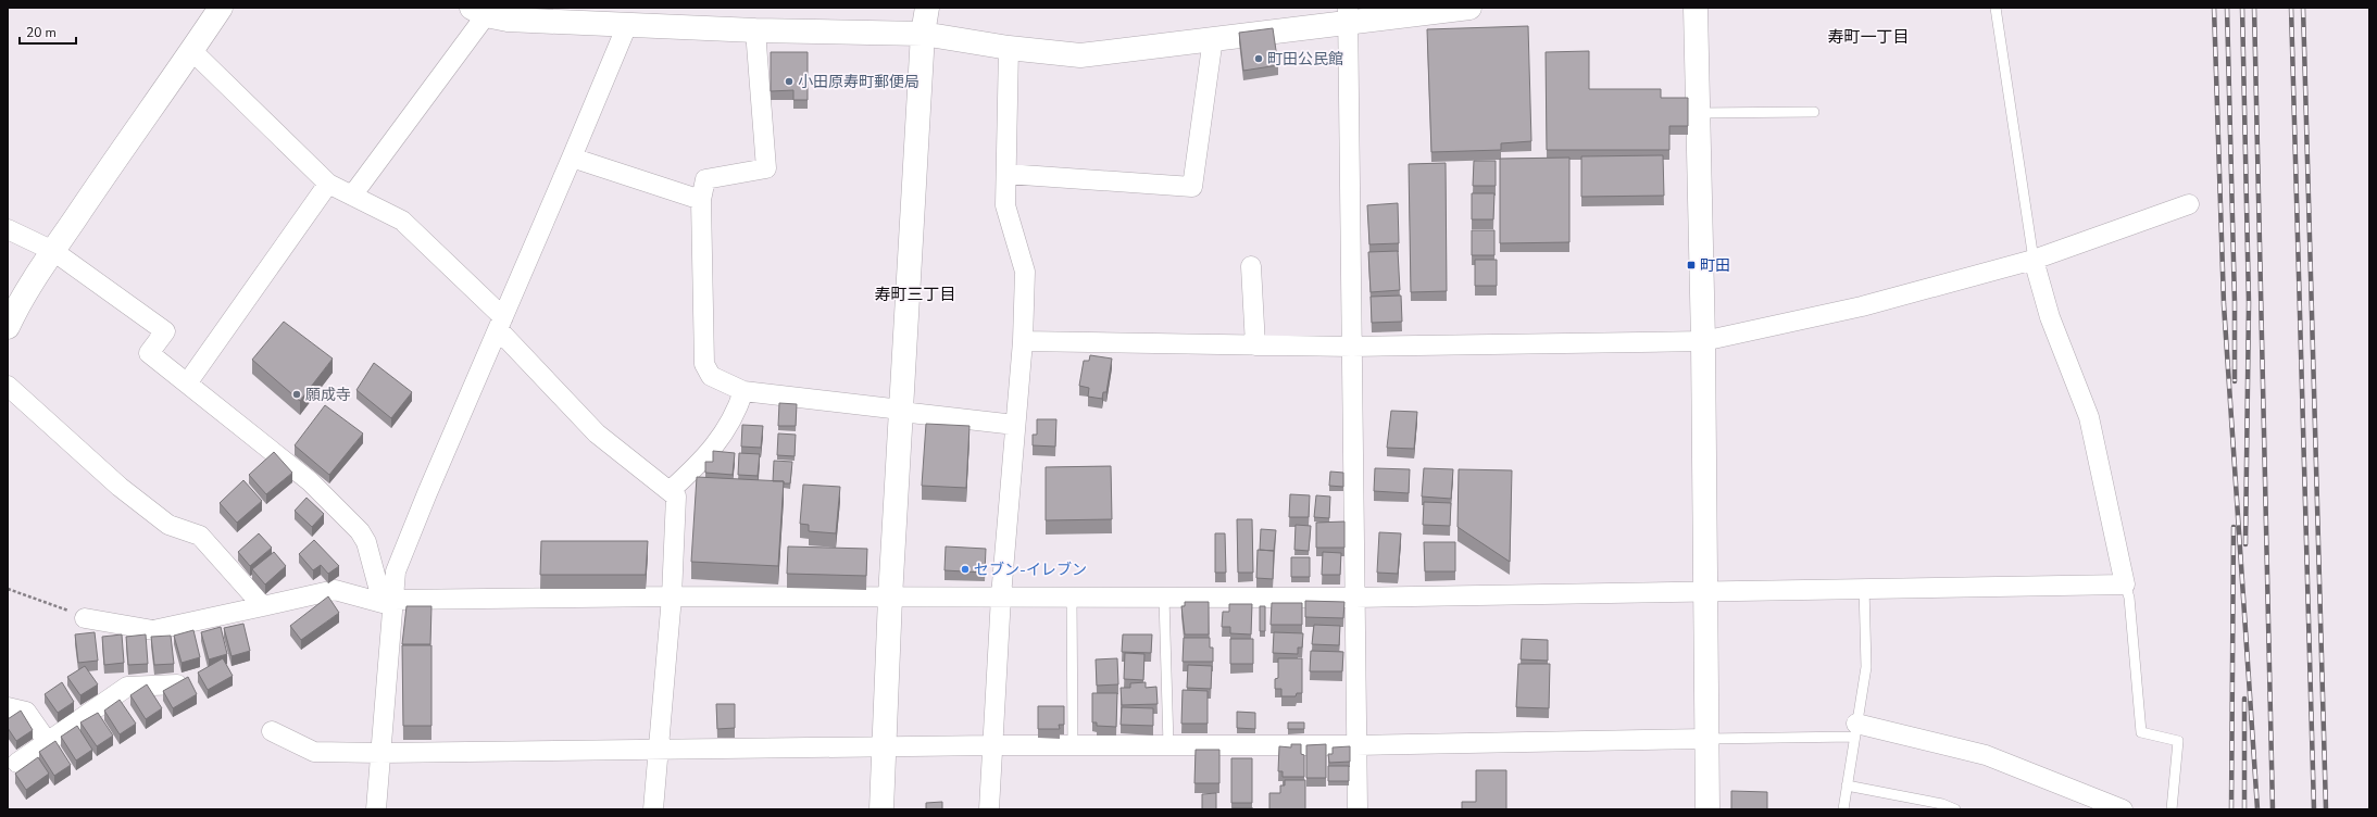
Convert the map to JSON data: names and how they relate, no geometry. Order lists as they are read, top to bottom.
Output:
{
  "districts": ["寿町一丁目", "寿町三丁目"],
  "places": {
    "other": [
      "町田公民館",
      "小田原寿町郵便局",
      "願成寺",
      "セブン-イレブン"
    ],
    "transit": ["町田"]
  },
  "scale_bar": "20 m"
}
